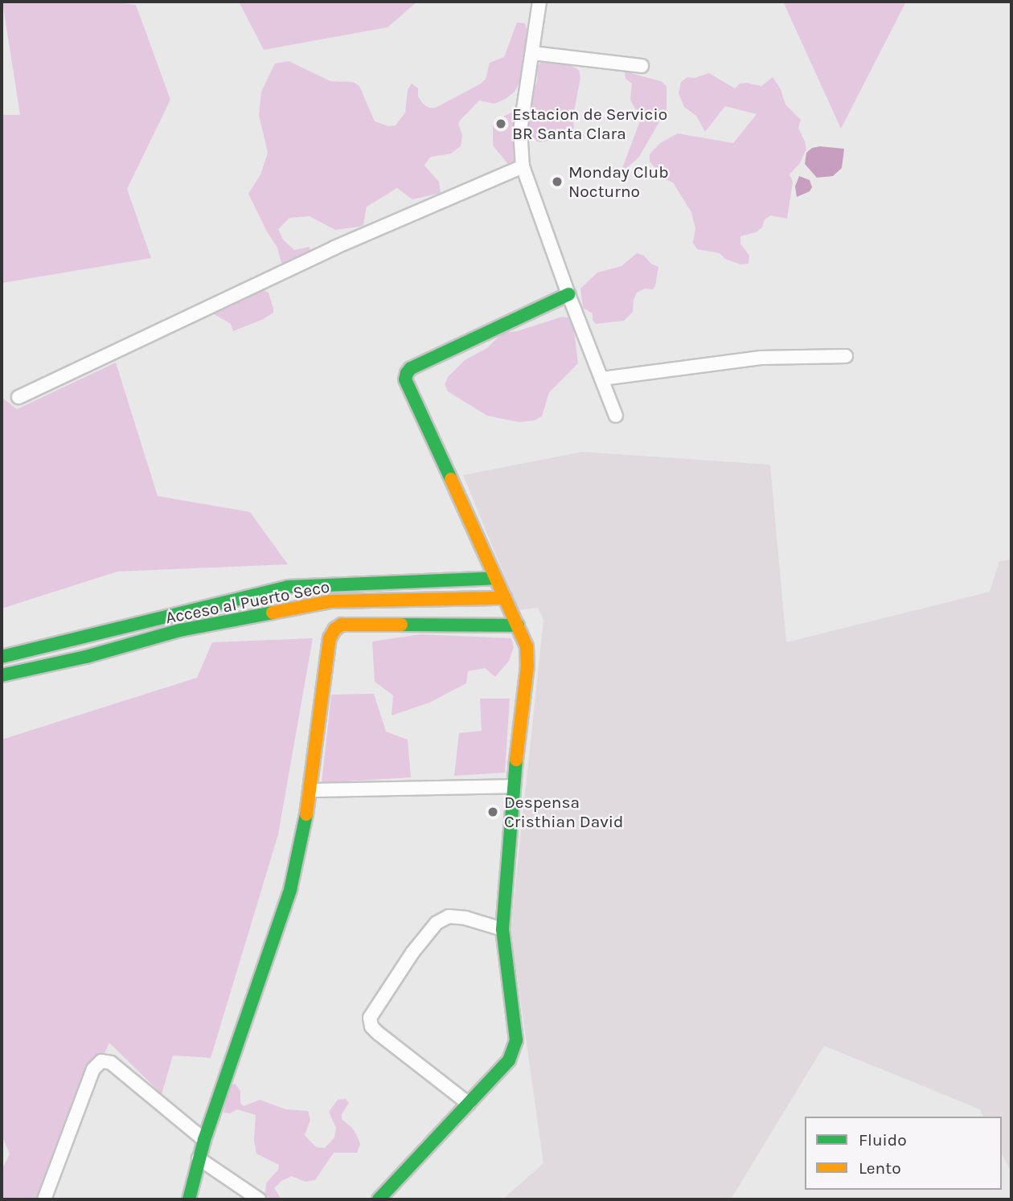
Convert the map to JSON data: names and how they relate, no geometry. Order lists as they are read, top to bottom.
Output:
{
  "streets": {
    "street": ["Acceso al Puerto Seco"]
  },
  "places": ["Estacion de Servicio BR Santa Clara", "Monday Club Nocturno", "Despensa Cristhian David"],
  "legend": ["Fluido", "Lento"]
}
